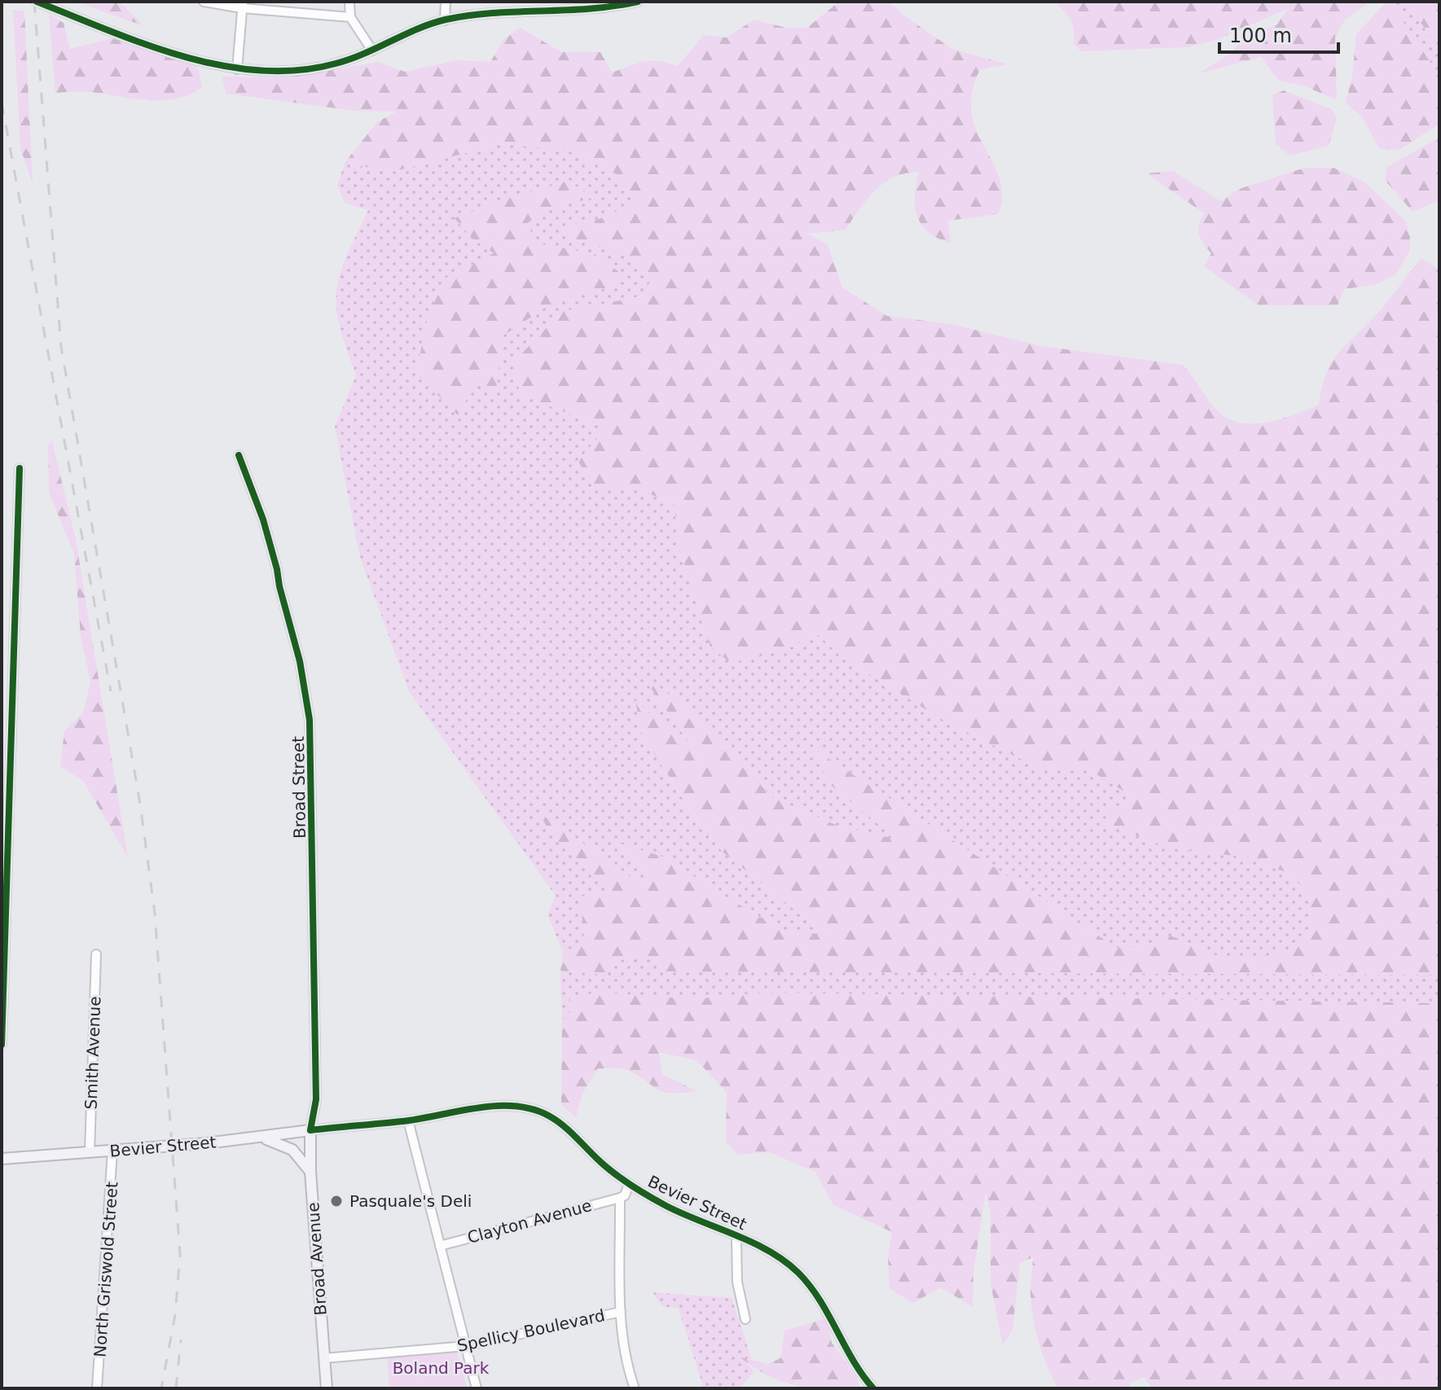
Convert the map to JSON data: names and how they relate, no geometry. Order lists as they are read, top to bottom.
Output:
{
  "streets": {
    "main road": ["Bevier Street", "Broad Avenue"],
    "street": [
      "Broad Street",
      "Smith Avenue",
      "Clayton Avenue",
      "North Griswold Street",
      "Spellicy Boulevard"
    ]
  },
  "crossings": [
    ["Broad Street", "Bevier Street"],
    ["Broad Street", "Broad Avenue"],
    ["Smith Avenue", "Bevier Street"],
    ["Bevier Street", "Broad Avenue"],
    ["Bevier Street", "North Griswold Street"],
    ["Broad Avenue", "Spellicy Boulevard"]
  ],
  "parks": ["Boland Park"],
  "places": ["Pasquale's Deli"],
  "scale_bar": "100 m"
}
